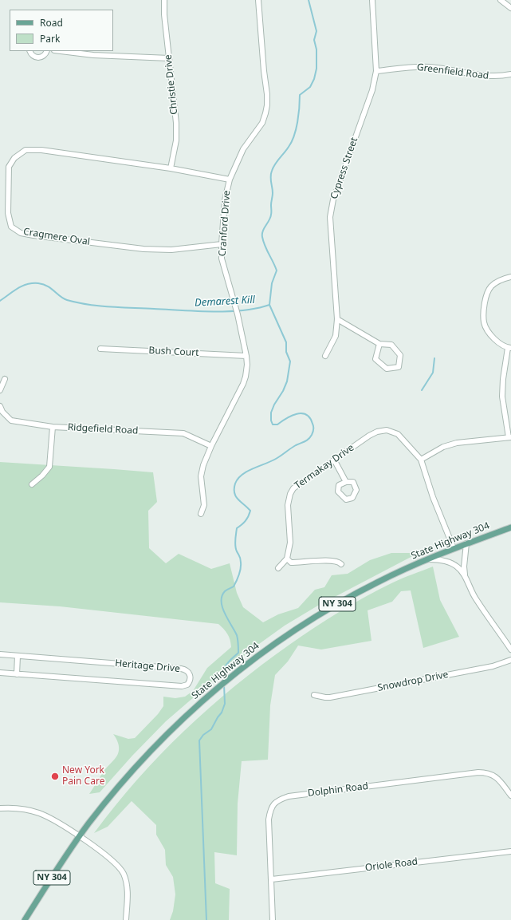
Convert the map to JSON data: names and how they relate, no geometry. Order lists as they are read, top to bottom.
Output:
{
  "streets": {
    "main road": ["State Highway 304", "NY 304"],
    "street": [
      "Greenfield Road",
      "Christie Drive",
      "Cypress Street",
      "Cranford Drive",
      "Cragmere Oval",
      "Bush Court",
      "Ridgefield Road",
      "Termakay Drive",
      "Heritage Drive",
      "Snowdrop Drive",
      "Dolphin Road",
      "Oriole Road"
    ]
  },
  "crossings": [
    ["Greenfield Road", "Cypress Street"],
    ["Christie Drive", "Cragmere Oval"],
    ["Cranford Drive", "Cragmere Oval"],
    ["Cranford Drive", "Bush Court"],
    ["Cranford Drive", "Ridgefield Road"],
    ["Dolphin Road", "Oriole Road"]
  ],
  "water": ["Demarest Kill"],
  "places": ["New York Pain Care"],
  "legend": ["Road", "Park"]
}
